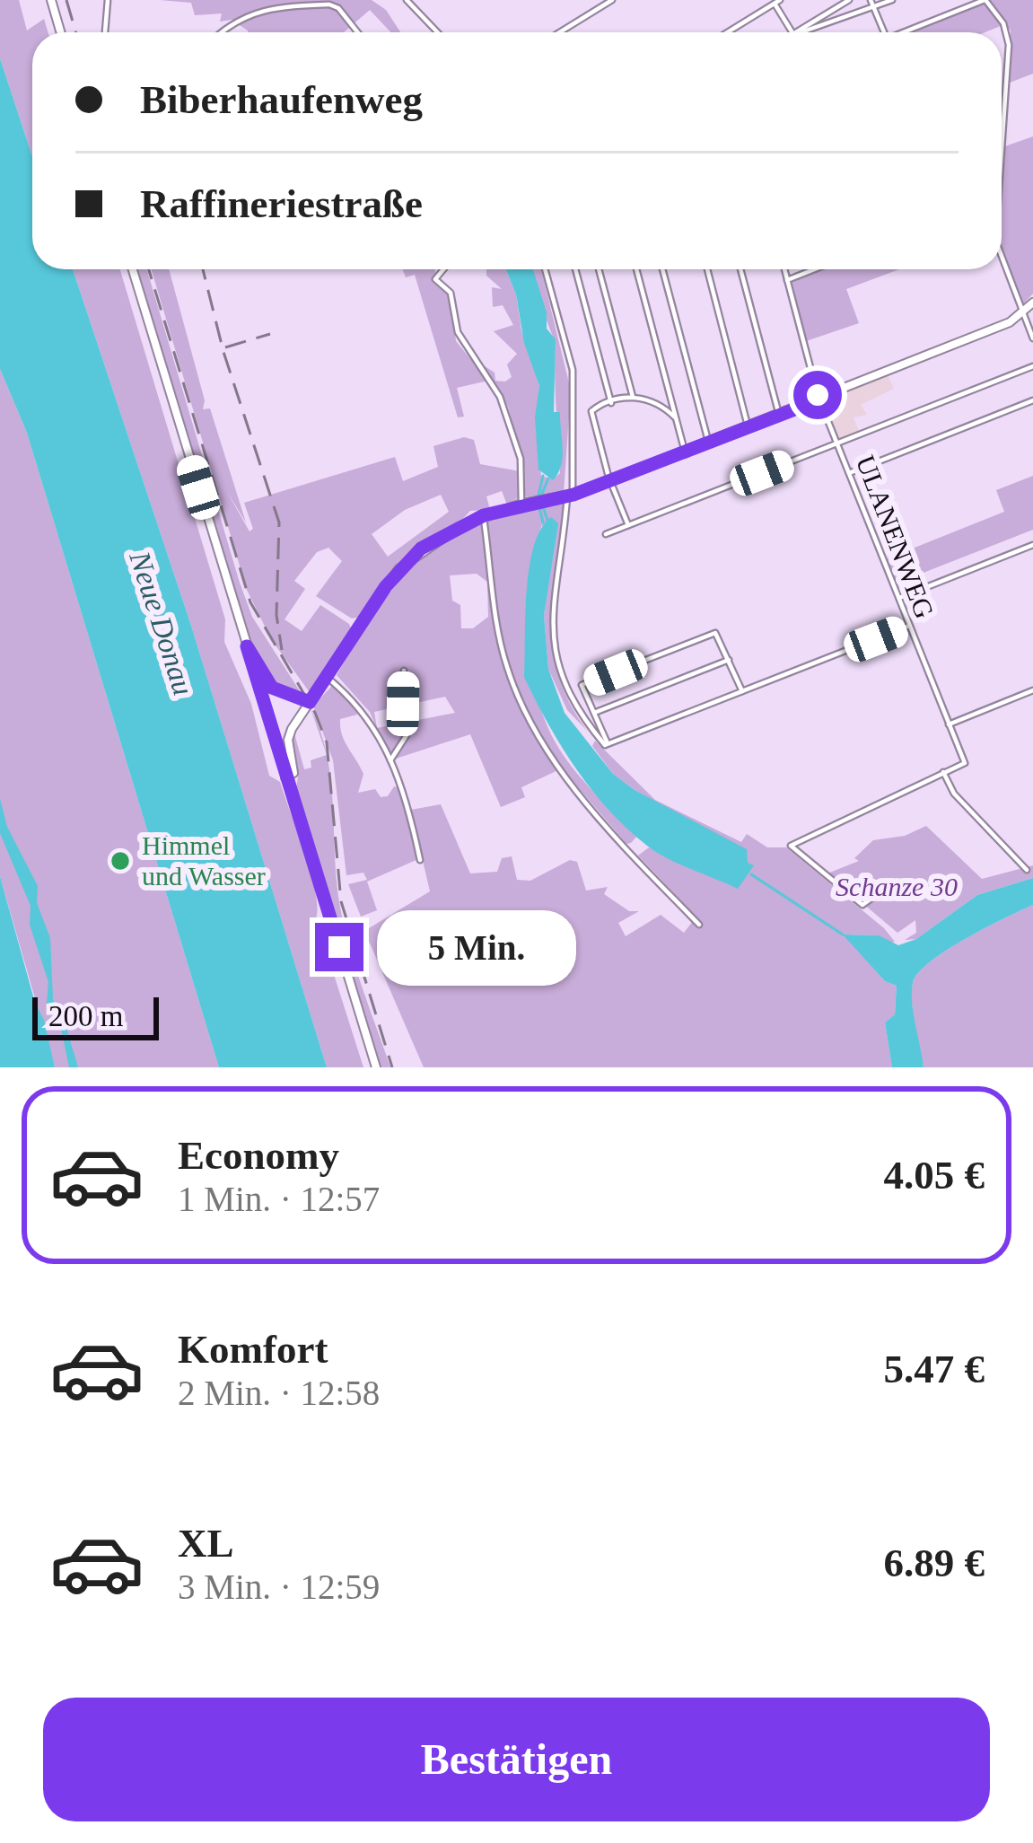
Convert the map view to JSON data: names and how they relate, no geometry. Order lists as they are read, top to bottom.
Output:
{
  "streets": {
    "street": ["ULANENWEG"]
  },
  "water": ["Neue Donau"],
  "parks": ["Schanze 30"],
  "places": ["Himmel und Wasser"],
  "scale_bar": "200 m",
  "page": {
    "banner": ["Biberhaufenweg", "Raffineriestraße"],
    "bubble": "5 Min.",
    "scale": "200 m",
    "list": [
      {
        "name": "Economy",
        "note": "1 Min. · 12:57",
        "value": "4.05 €"
      },
      {
        "name": "Komfort",
        "note": "2 Min. · 12:58",
        "value": "5.47 €"
      },
      {
        "name": "XL",
        "note": "3 Min. · 12:59",
        "value": "6.89 €"
      }
    ],
    "buttons": "Bestätigen"
  }
}
